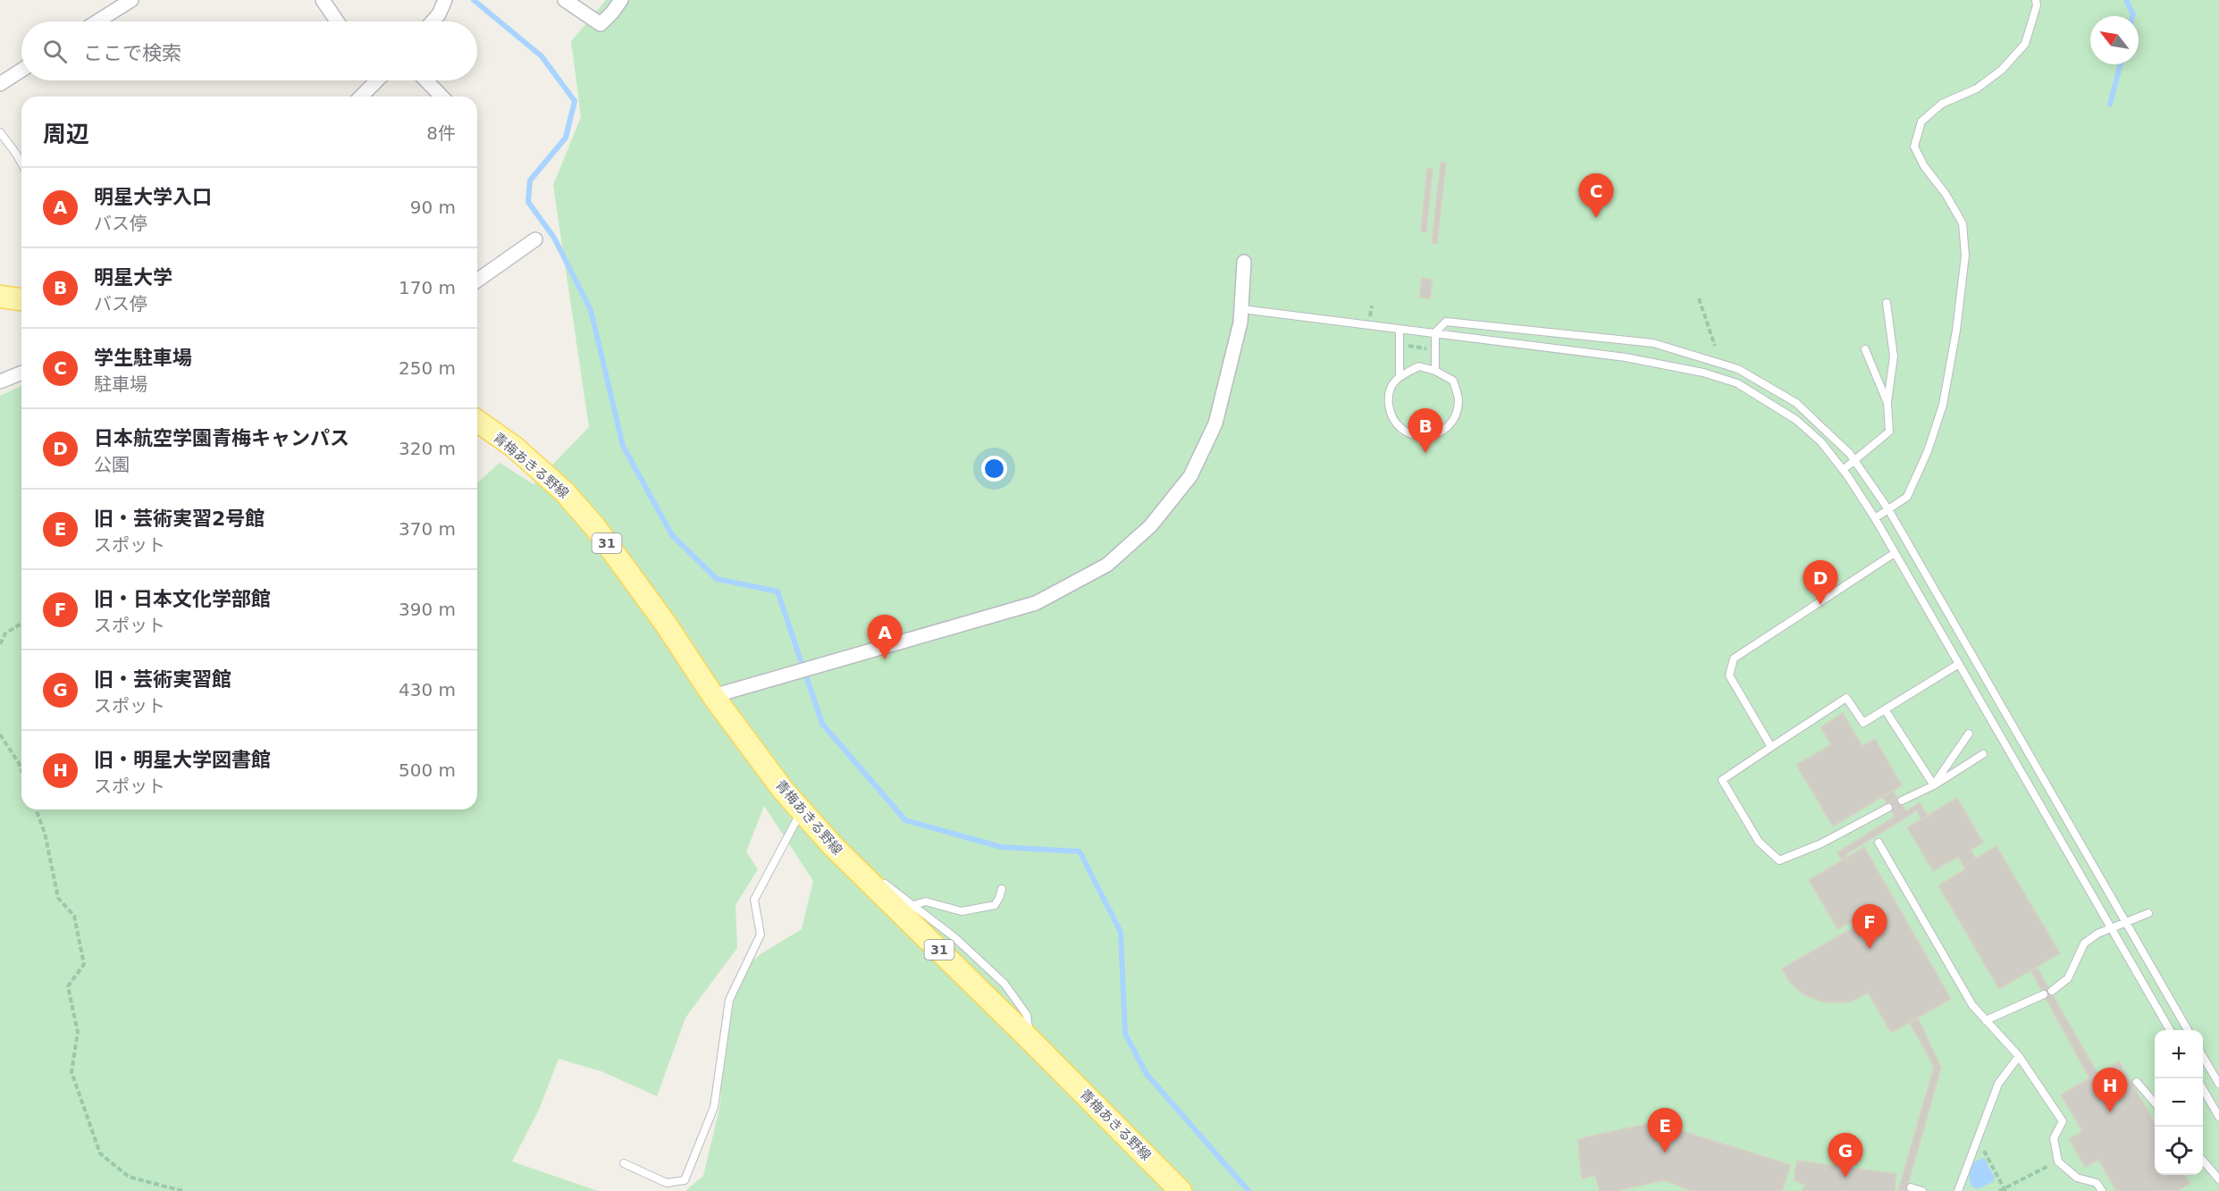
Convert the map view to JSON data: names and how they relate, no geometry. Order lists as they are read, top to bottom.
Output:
{
  "streets": {
    "main road": ["青梅あきる野線", "31"]
  },
  "north": "top left",
  "page": {
    "search": "ここで検索",
    "heading": ["周辺", "8件"],
    "list": [
      {
        "mark": "A",
        "name": "明星大学入口",
        "note": "バス停",
        "value": "90 m"
      },
      {
        "mark": "B",
        "name": "明星大学",
        "note": "バス停",
        "value": "170 m"
      },
      {
        "mark": "C",
        "name": "学生駐車場",
        "note": "駐車場",
        "value": "250 m"
      },
      {
        "mark": "D",
        "name": "日本航空学園青梅キャンパス",
        "note": "公園",
        "value": "320 m"
      },
      {
        "mark": "E",
        "name": "旧・芸術実習2号館",
        "note": "スポット",
        "value": "370 m"
      },
      {
        "mark": "F",
        "name": "旧・日本文化学部館",
        "note": "スポット",
        "value": "390 m"
      },
      {
        "mark": "G",
        "name": "旧・芸術実習館",
        "note": "スポット",
        "value": "430 m"
      },
      {
        "mark": "H",
        "name": "旧・明星大学図書館",
        "note": "スポット",
        "value": "500 m"
      }
    ],
    "pins": [
      "C",
      "B",
      "D",
      "A",
      "F",
      "H",
      "E",
      "G"
    ],
    "map_buttons": ["+", "−"]
  }
}
